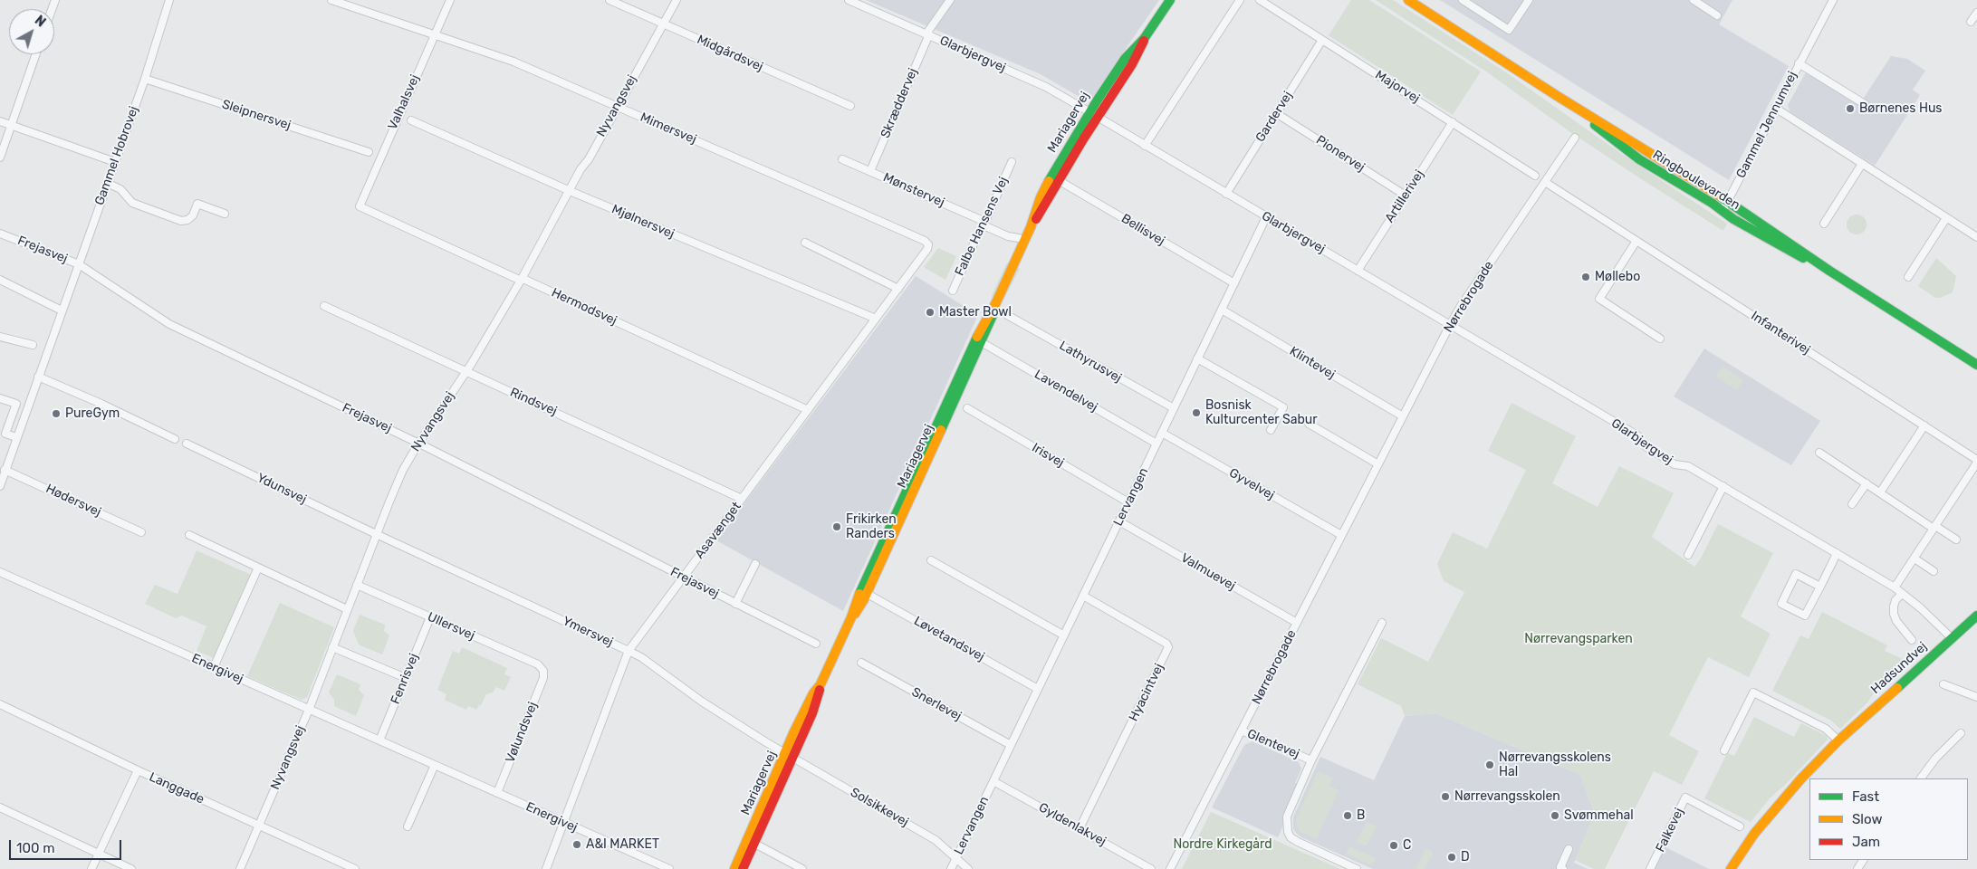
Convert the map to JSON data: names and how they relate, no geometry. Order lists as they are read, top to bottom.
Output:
{
  "streets": {
    "street": [
      "Midgårdsvej",
      "Glarbjergvej",
      "Majorvej",
      "Valhalsvej",
      "Skræddervej",
      "Nyvangsvej",
      "Sleipnersvej",
      "Gardervej",
      "Mariagervej",
      "Gammel Jennumvej",
      "Mimersvej",
      "Pionervej",
      "Gammel Hobrovej",
      "Ringboulevarden",
      "Mønstervej",
      "Artillerivej",
      "Mjølnersvej",
      "Falbe Hansens Vej",
      "Bellisvej",
      "Frejasvej",
      "Nørrebrogade",
      "Hermodsvej",
      "Infanterivej",
      "Lathyrusvej",
      "Klintevej",
      "Lavendelvej",
      "Rindsvej",
      "Irisvej",
      "Gyvelvej",
      "Ydunsvej",
      "Lervangen",
      "Hødersvej",
      "Asavænget",
      "Valmuevej",
      "Ullersvej",
      "Ymersvej",
      "Løvetandsvej",
      "Hadsundvej",
      "Energivej",
      "Fenrisvej",
      "Hyacintvej",
      "Snerlevej",
      "Vølundsvej",
      "Glentevej",
      "Langgade",
      "Solsikkevej",
      "Gyldenlakvej",
      "Falkevej"
    ]
  },
  "crossings": [
    ["Midgårdsvej", "Nyvangsvej"],
    ["Glarbjergvej", "Skræddervej"],
    ["Glarbjergvej", "Gardervej"],
    ["Glarbjergvej", "Mariagervej"],
    ["Glarbjergvej", "Artillerivej"],
    ["Glarbjergvej", "Nørrebrogade"],
    ["Glarbjergvej", "Lervangen"],
    ["Glarbjergvej", "Hadsundvej"],
    ["Majorvej", "Gardervej"],
    ["Majorvej", "Artillerivej"],
    ["Valhalsvej", "Mimersvej"],
    ["Valhalsvej", "Hermodsvej"],
    ["Skræddervej", "Mønstervej"],
    ["Nyvangsvej", "Mimersvej"],
    ["Nyvangsvej", "Mjølnersvej"],
    ["Nyvangsvej", "Frejasvej"],
    ["Nyvangsvej", "Hermodsvej"],
    ["Nyvangsvej", "Rindsvej"],
    ["Nyvangsvej", "Ydunsvej"],
    ["Nyvangsvej", "Ullersvej"],
    ["Nyvangsvej", "Ymersvej"],
    ["Nyvangsvej", "Energivej"],
    ["Nyvangsvej", "Langgade"],
    ["Sleipnersvej", "Gammel Hobrovej"],
    ["Gardervej", "Pionervej"],
    ["Mariagervej", "Bellisvej"],
    ["Mariagervej", "Lavendelvej"],
    ["Mariagervej", "Ymersvej"],
    ["Mariagervej", "Løvetandsvej"],
    ["Mariagervej", "Solsikkevej"],
    ["Gammel Jennumvej", "Ringboulevarden"],
    ["Mimersvej", "Asavænget"],
    ["Pionervej", "Artillerivej"],
    ["Gammel Hobrovej", "Frejasvej"],
    ["Gammel Hobrovej", "Hødersvej"],
    ["Mønstervej", "Falbe Hansens Vej"],
    ["Mjølnersvej", "Asavænget"],
    ["Bellisvej", "Lervangen"],
    ["Frejasvej", "Asavænget"],
    ["Nørrebrogade", "Infanterivej"],
    ["Nørrebrogade", "Klintevej"],
    ["Nørrebrogade", "Gyvelvej"],
    ["Nørrebrogade", "Valmuevej"],
    ["Nørrebrogade", "Glentevej"],
    ["Hermodsvej", "Asavænget"],
    ["Lathyrusvej", "Lervangen"],
    ["Klintevej", "Lervangen"],
    ["Lavendelvej", "Lervangen"],
    ["Rindsvej", "Asavænget"],
    ["Irisvej", "Lervangen"],
    ["Gyvelvej", "Lervangen"],
    ["Ydunsvej", "Ymersvej"],
    ["Lervangen", "Valmuevej"],
    ["Lervangen", "Løvetandsvej"],
    ["Lervangen", "Hyacintvej"],
    ["Lervangen", "Snerlevej"],
    ["Lervangen", "Solsikkevej"],
    ["Lervangen", "Gyldenlakvej"],
    ["Asavænget", "Ymersvej"],
    ["Asavænget", "Energivej"],
    ["Ullersvej", "Fenrisvej"],
    ["Ullersvej", "Vølundsvej"],
    ["Ymersvej", "Solsikkevej"],
    ["Energivej", "Fenrisvej"],
    ["Energivej", "Vølundsvej"],
    ["Hyacintvej", "Gyldenlakvej"]
  ],
  "parks": ["Nørrevangsparken", "Nordre Kirkegård"],
  "places": [
    "Børnenes Hus",
    "Møllebo",
    "Master Bowl",
    "Bosnisk Kulturcenter Sabur",
    "PureGym",
    "Frikirken Randers",
    "Nørrevangsskolens Hal",
    "Nørrevangsskolen",
    "B",
    "Svømmehal",
    "A&I MARKET",
    "C",
    "D"
  ],
  "legend": ["Fast", "Slow", "Jam"],
  "scale_bar": "100 m",
  "north": "top right"
}
